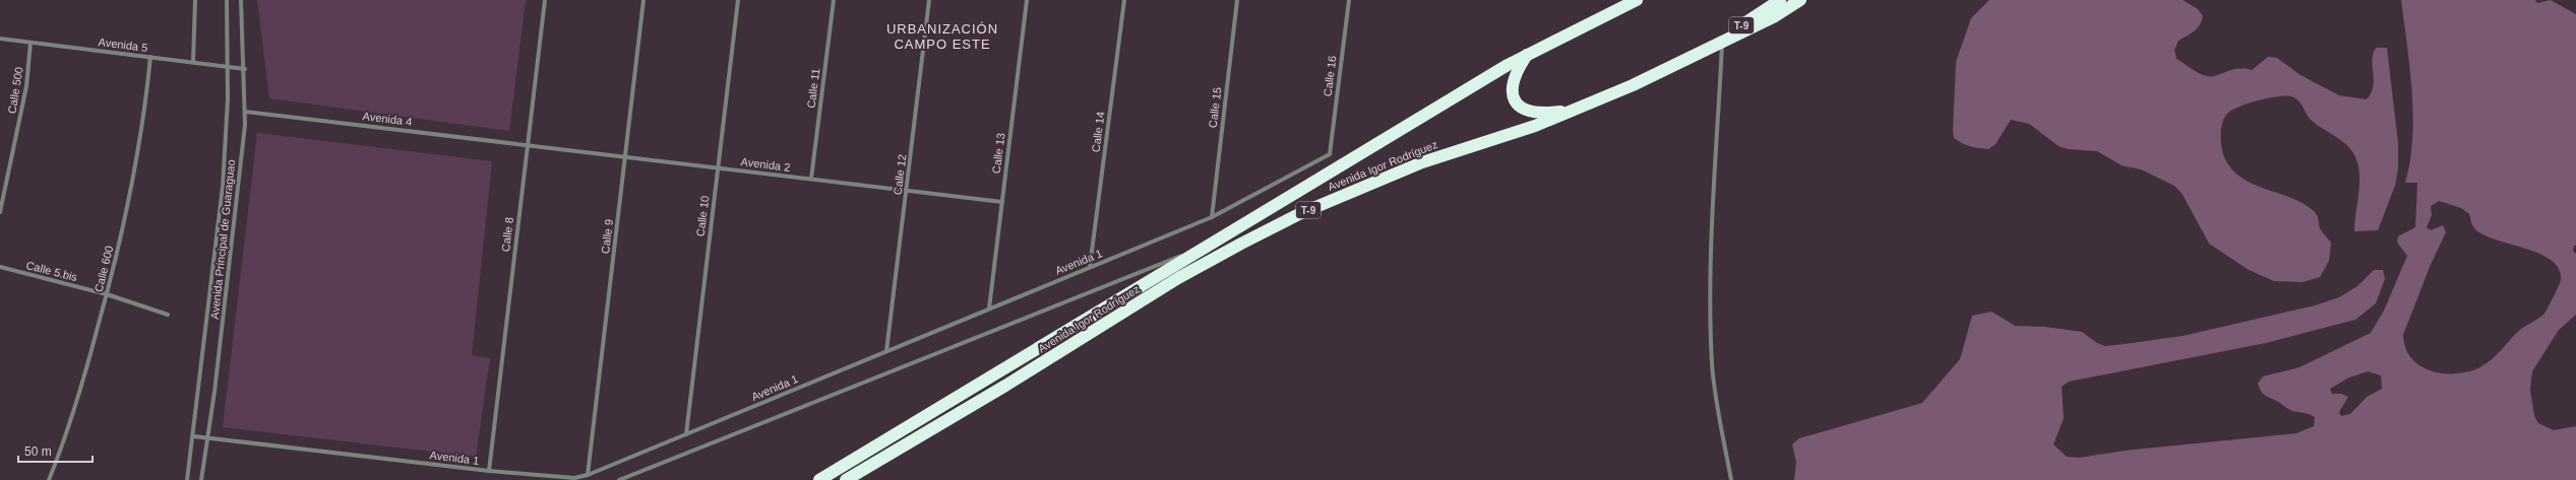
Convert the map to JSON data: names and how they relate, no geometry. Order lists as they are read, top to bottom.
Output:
{
  "streets": {
    "highway": ["T-9", "Avenida Igor Rodríguez"],
    "street": [
      "Avenida 5",
      "Calle 16",
      "Calle 11",
      "Calle 500",
      "Calle 15",
      "Avenida 4",
      "Calle 14",
      "Calle 13",
      "Avenida 2",
      "Calle 12",
      "Calle 10",
      "Calle 8",
      "Calle 9",
      "Avenida Principal de Guaraguao",
      "Avenida 1",
      "Calle 600",
      "Calle 5.bis"
    ]
  },
  "crossings": [
    ["T-9", "Avenida Igor Rodríguez"],
    ["Avenida 5", "Calle 500"],
    ["Avenida 5", "Avenida Principal de Guaraguao"],
    ["Avenida 5", "Calle 600"],
    ["Calle 16", "Avenida 1"],
    ["Calle 11", "Avenida 2"],
    ["Calle 15", "Avenida 1"],
    ["Avenida 4", "Avenida 2"],
    ["Avenida 4", "Calle 8"],
    ["Avenida 4", "Avenida Principal de Guaraguao"],
    ["Calle 14", "Avenida 1"],
    ["Calle 13", "Avenida 2"],
    ["Calle 13", "Avenida 1"],
    ["Avenida 2", "Calle 12"],
    ["Avenida 2", "Calle 10"],
    ["Avenida 2", "Calle 8"],
    ["Avenida 2", "Calle 9"],
    ["Calle 12", "Avenida 1"],
    ["Calle 10", "Avenida 1"],
    ["Calle 8", "Avenida 1"],
    ["Calle 9", "Avenida 1"],
    ["Avenida Principal de Guaraguao", "Avenida 1"],
    ["Calle 600", "Calle 5.bis"]
  ],
  "districts": ["URBANIZACIÓN CAMPO ESTE"],
  "scale_bar": "50 m"
}
